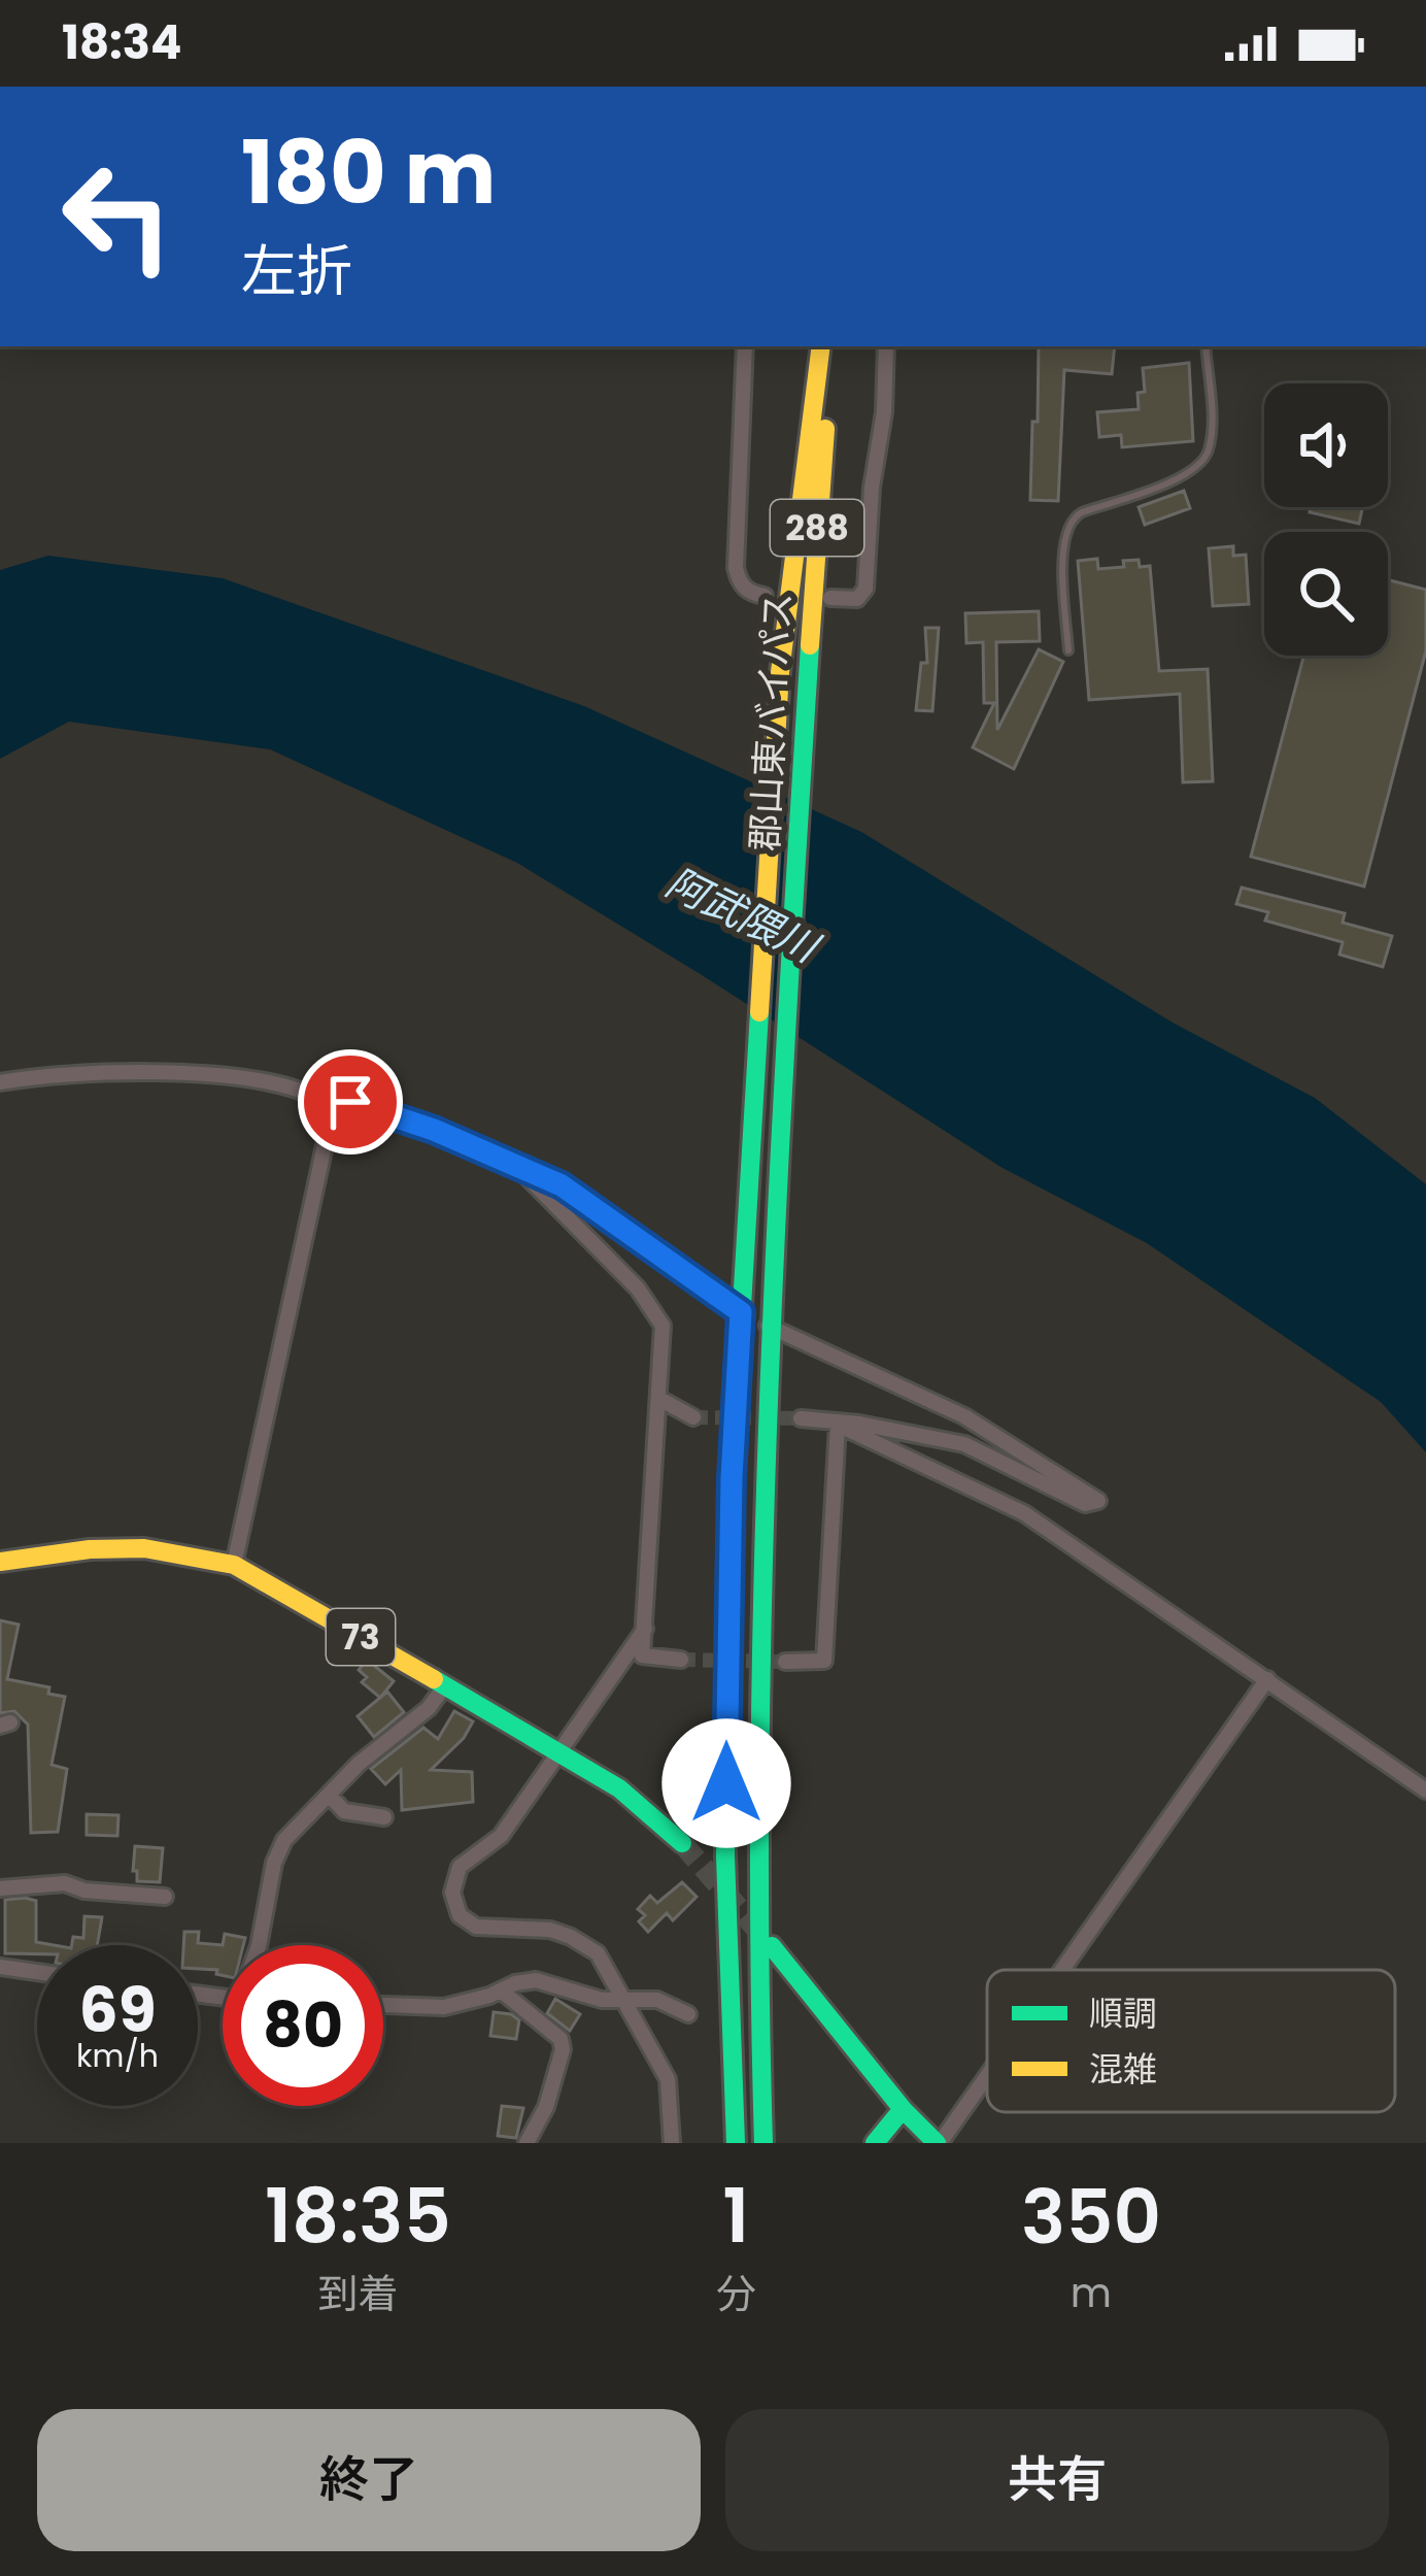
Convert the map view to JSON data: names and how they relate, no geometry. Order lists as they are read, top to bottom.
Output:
{
  "streets": {
    "main road": ["288", "郡山東バイパス", "73"]
  },
  "water": ["阿武隈川"],
  "legend": ["順調", "混雑"],
  "page": {
    "status": "18:34",
    "turn": ["180 m", "左折"],
    "speed": "69 km/h",
    "limit": "80",
    "eta": [
      "18:35",
      "到着",
      "1",
      "分",
      "350",
      "m"
    ],
    "buttons": ["終了", "共有"]
  }
}
